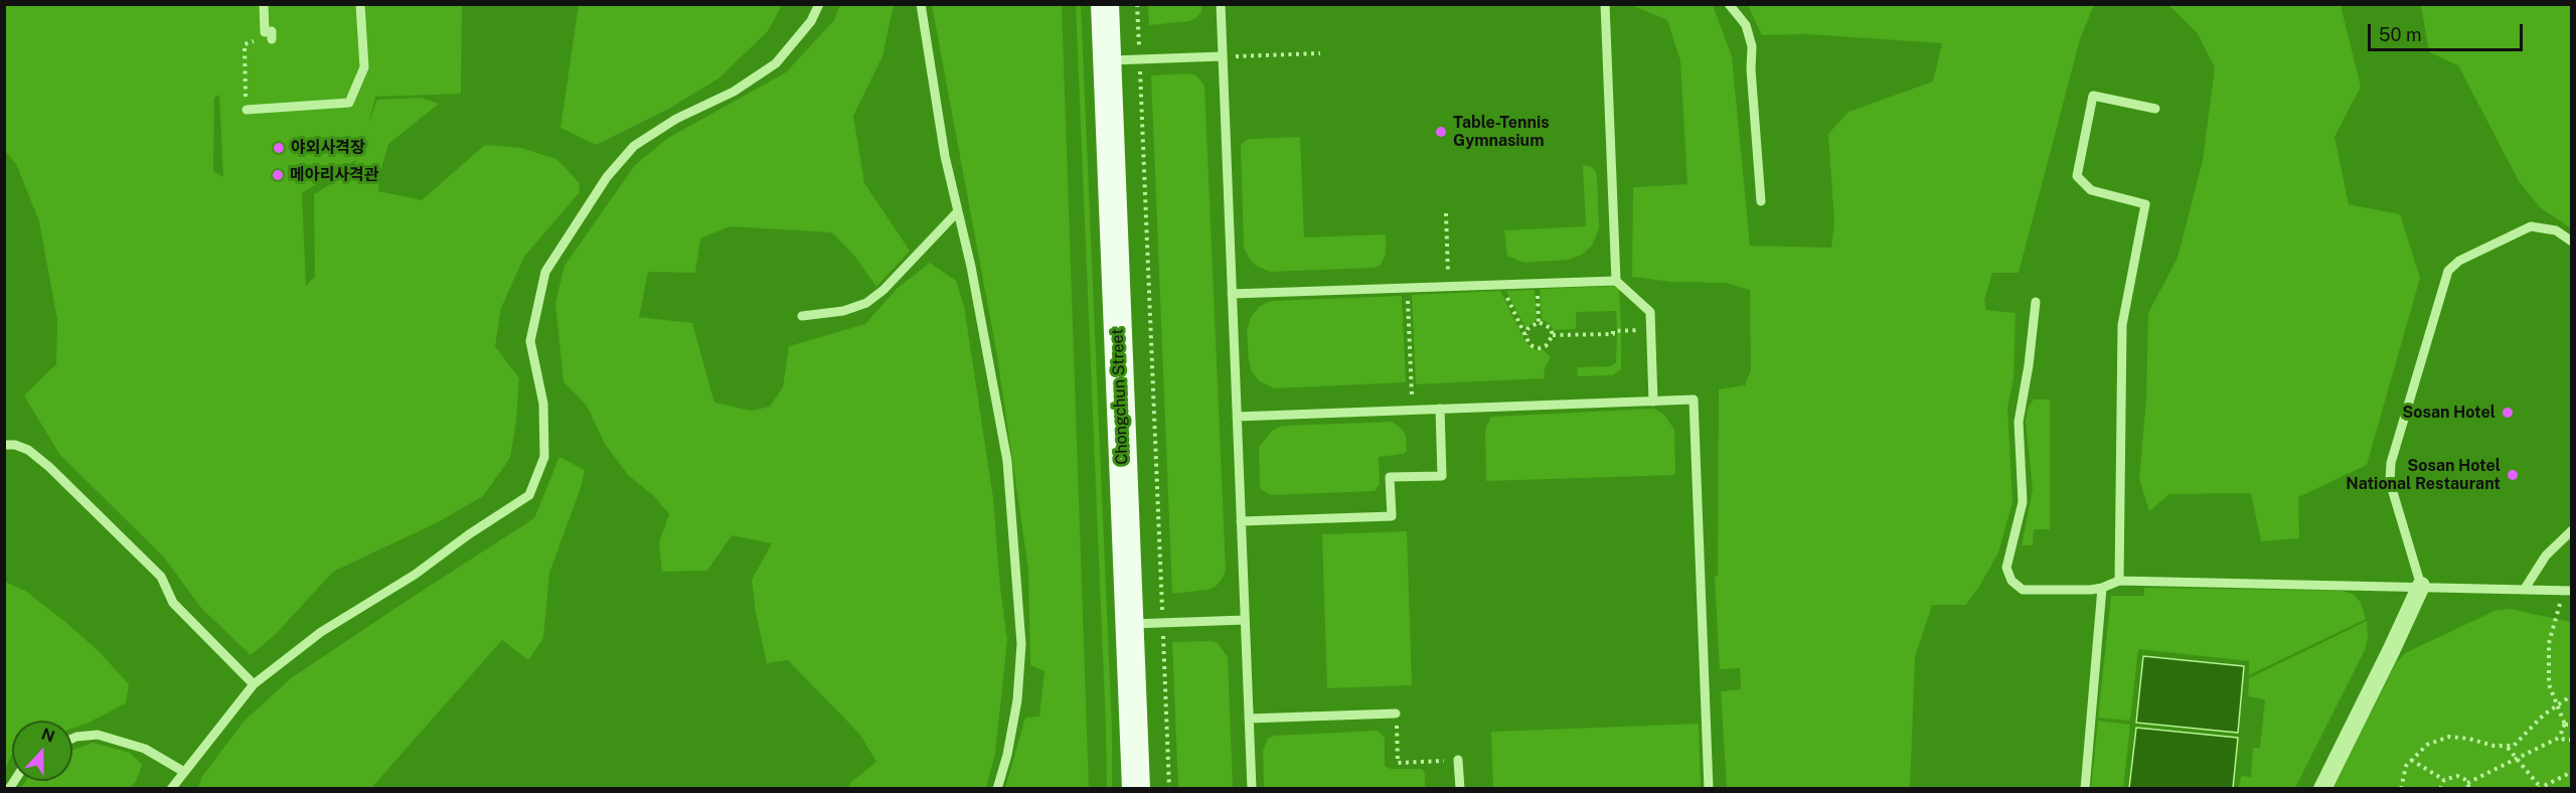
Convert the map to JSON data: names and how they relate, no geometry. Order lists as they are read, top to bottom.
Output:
{
  "streets": {
    "main road": ["Chongchun Street"]
  },
  "places": [
    "Table-Tennis Gymnasium",
    "야외사격장",
    "메아리사격관",
    "Sosan Hotel",
    "Sosan Hotel National Restaurant"
  ],
  "scale_bar": "50 m",
  "north": "top"
}
